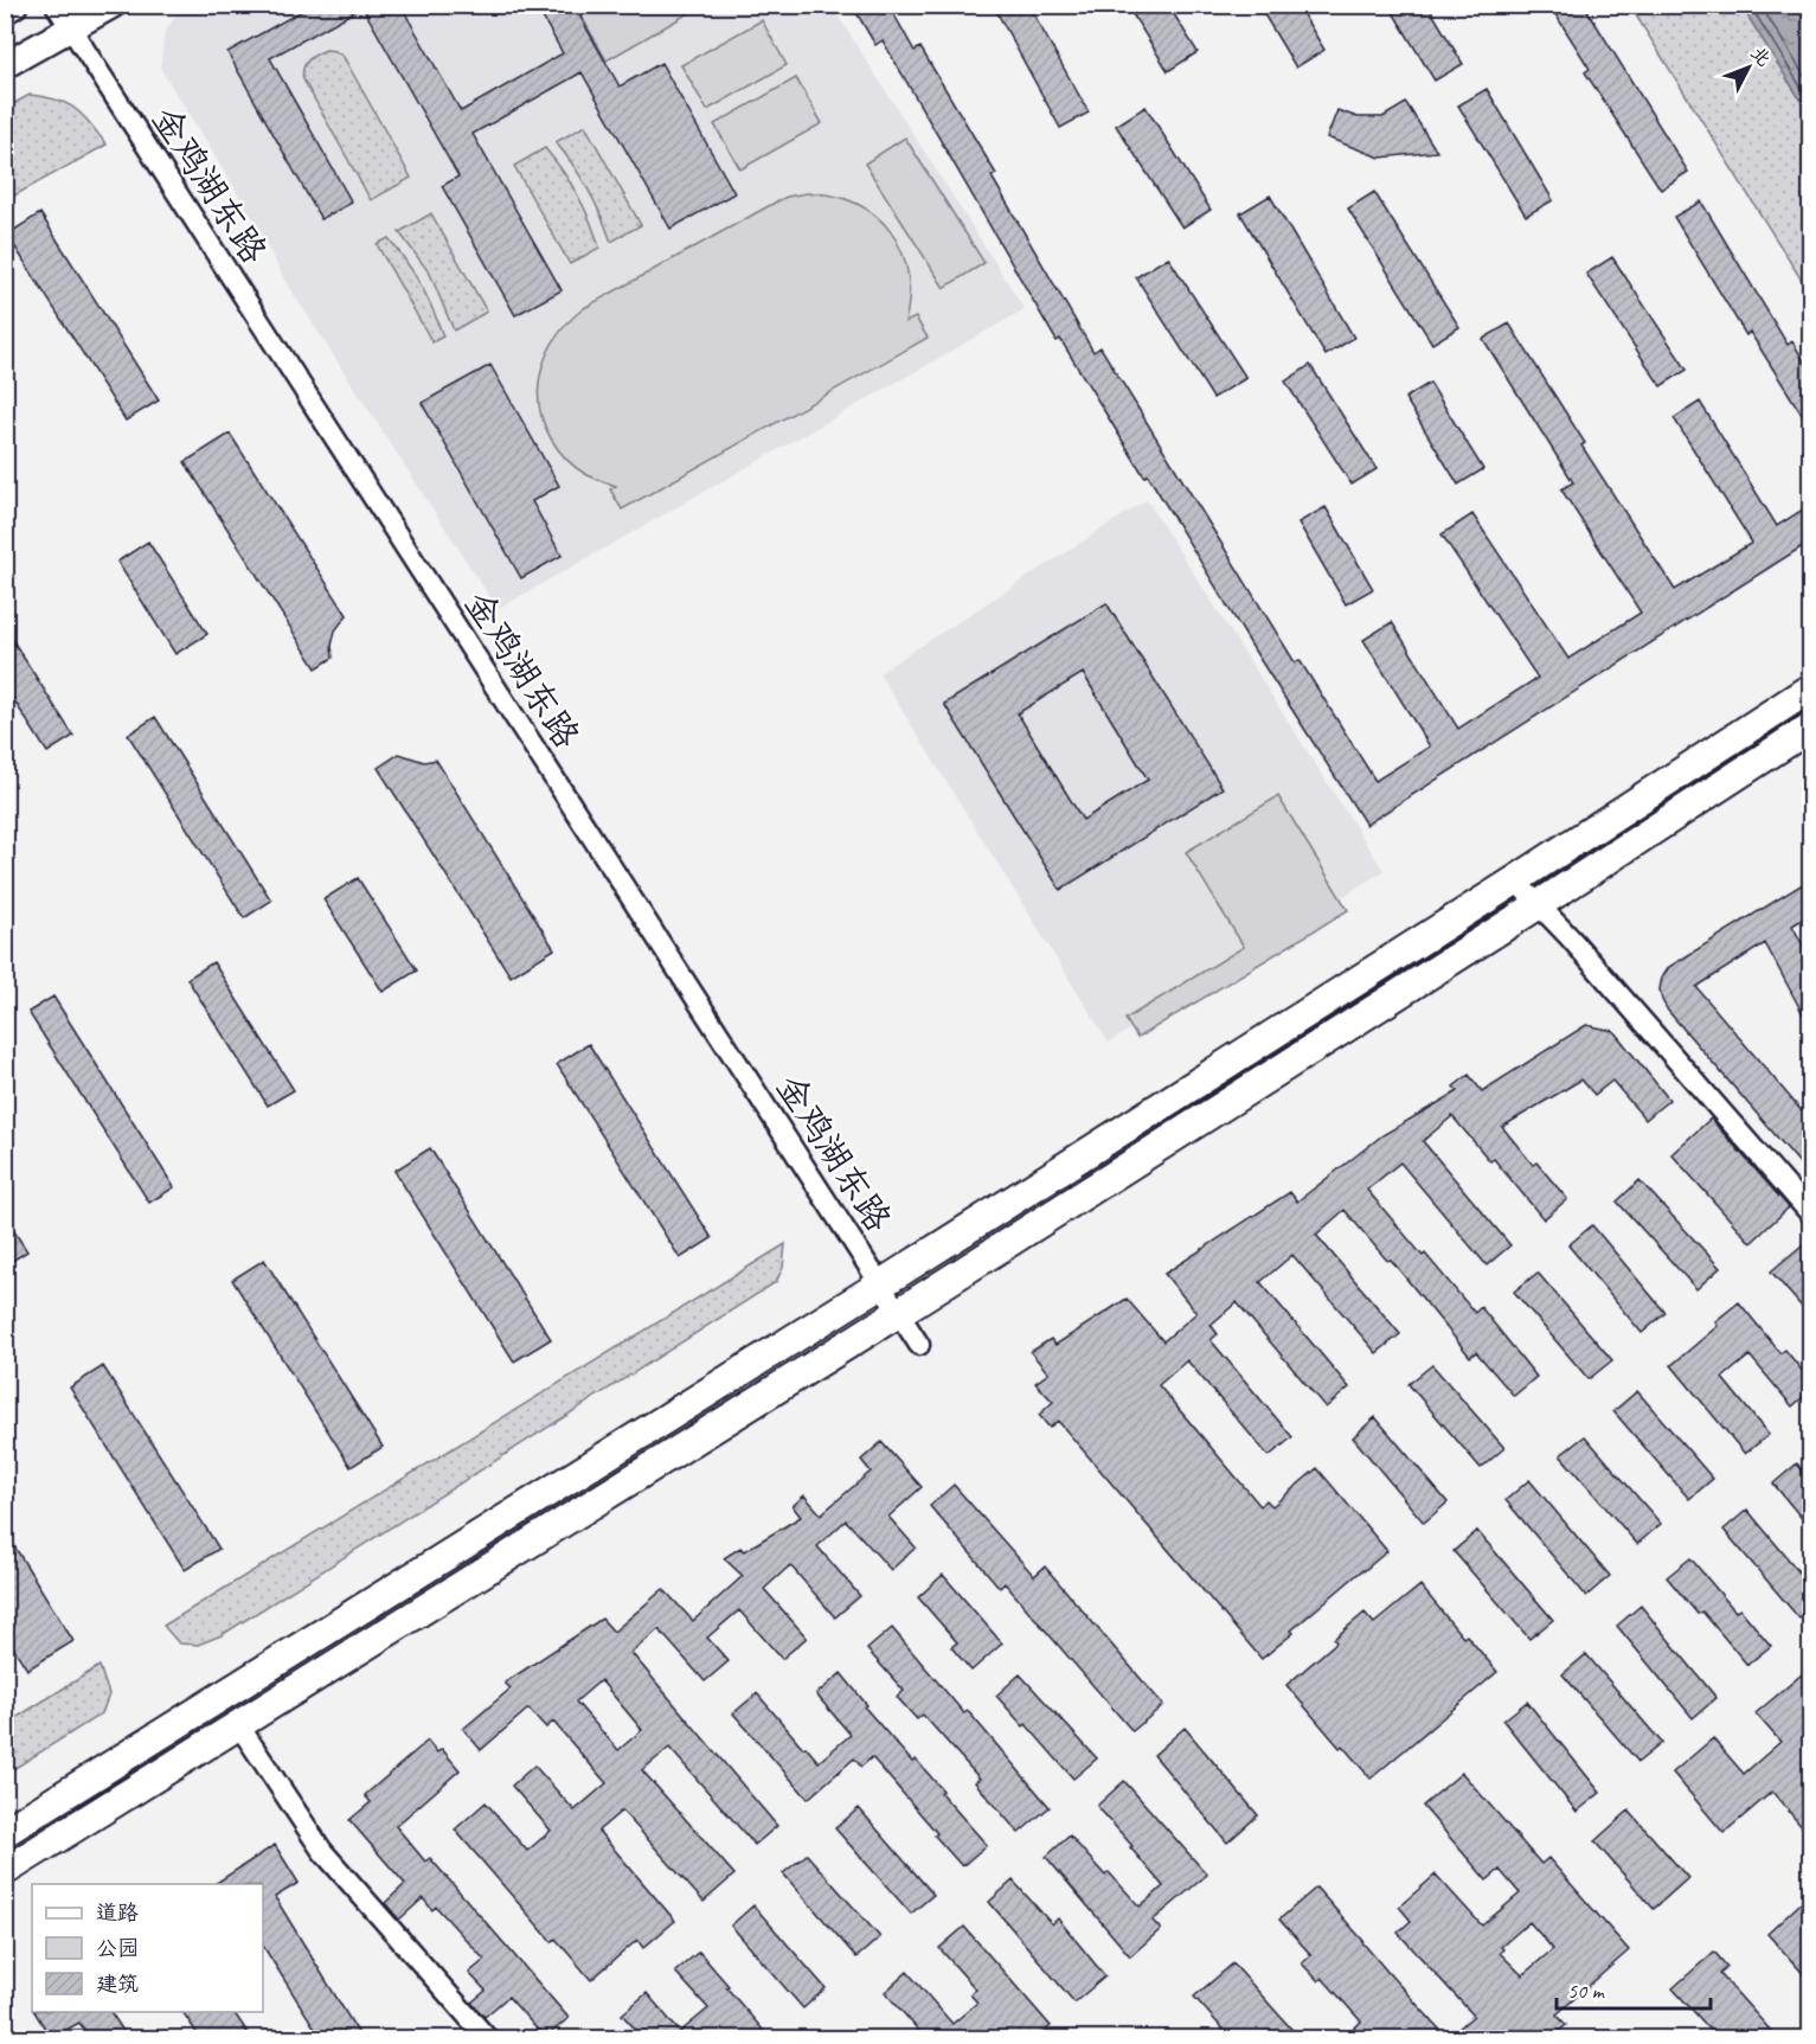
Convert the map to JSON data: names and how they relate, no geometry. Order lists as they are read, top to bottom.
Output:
{
  "streets": {
    "street": ["金鸡湖东路"]
  },
  "legend": ["道路", "公园", "建筑"],
  "scale_bar": "50 m",
  "north": "top right"
}
